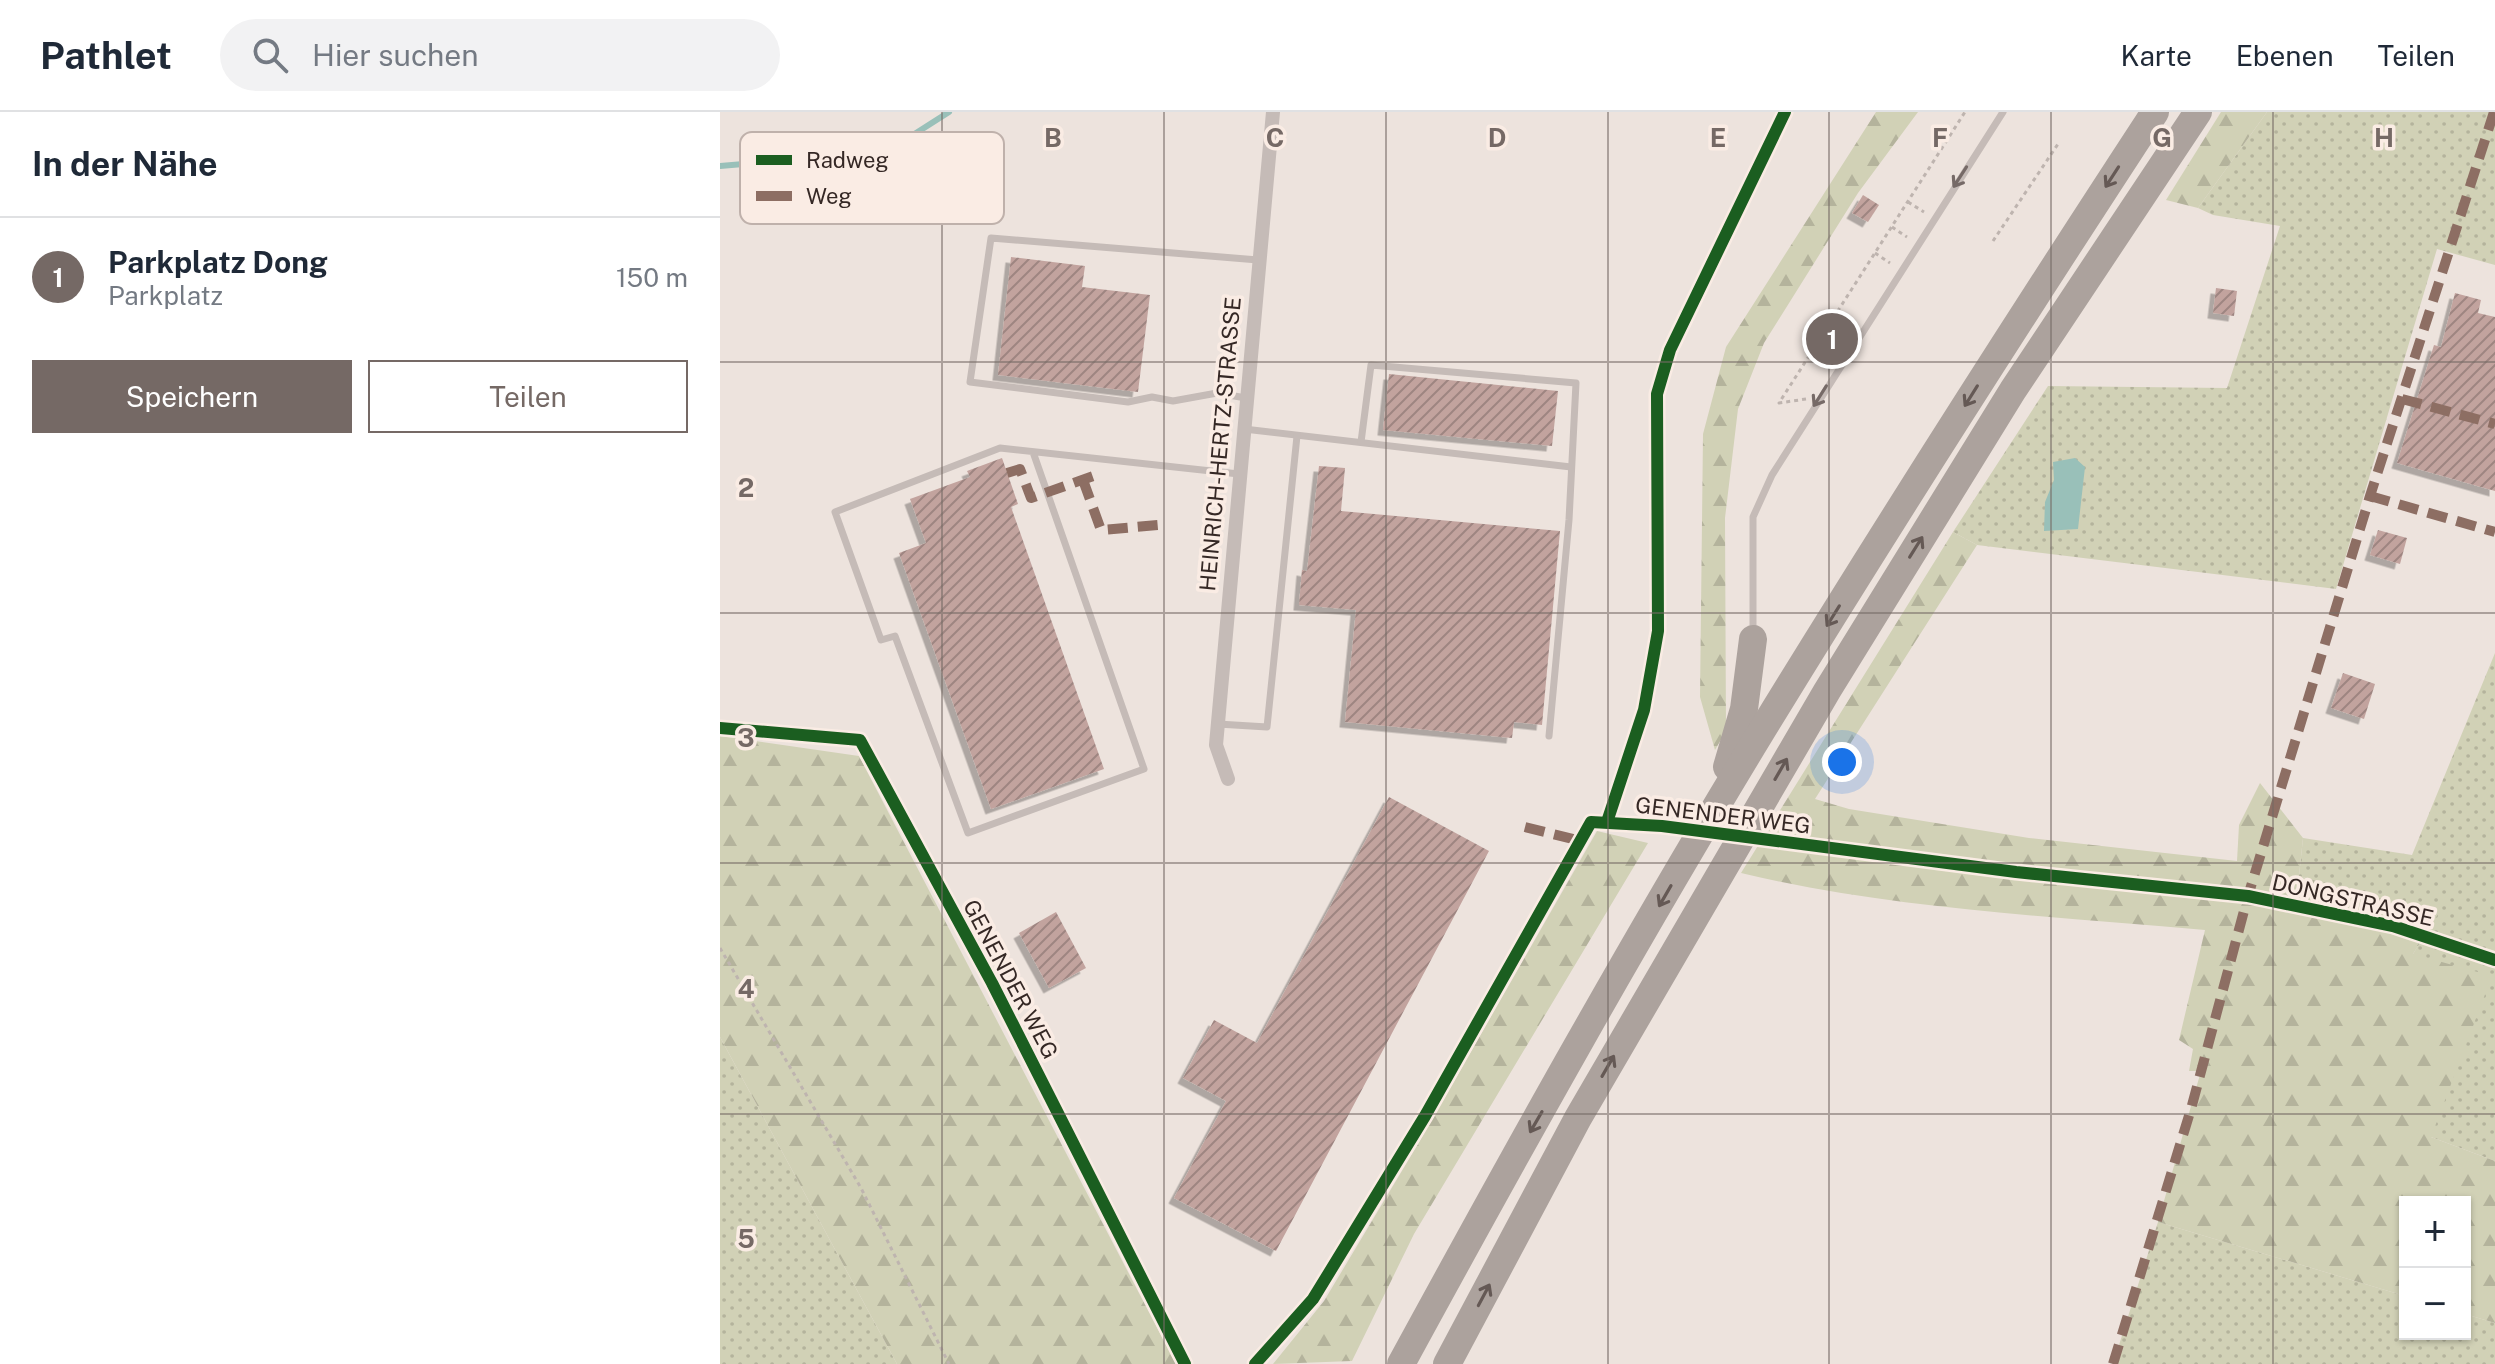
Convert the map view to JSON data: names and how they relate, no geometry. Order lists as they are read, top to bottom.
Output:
{
  "streets": {
    "street": ["HEINRICH-HERTZ-STRASSE", "GENENDER WEG", "DONGSTRASSE"]
  },
  "crossings": [
    ["GENENDER WEG", "DONGSTRASSE"]
  ],
  "legend": ["Radweg", "Weg"],
  "page": {
    "header": "Pathlet",
    "search": "Hier suchen",
    "nav": ["Karte", "Ebenen", "Teilen"],
    "heading": "In der Nähe",
    "list": [
      {
        "mark": "1",
        "name": "Parkplatz Dong",
        "note": "Parkplatz",
        "value": "150 m"
      }
    ],
    "pins": "1",
    "buttons": ["Speichern", "Teilen"],
    "map_buttons": ["+", "−"]
  },
  "grid": {
    "columns": [
      "B",
      "C",
      "D",
      "E",
      "F",
      "G",
      "H"
    ],
    "rows": [
      "2",
      "3",
      "4",
      "5"
    ]
  }
}
